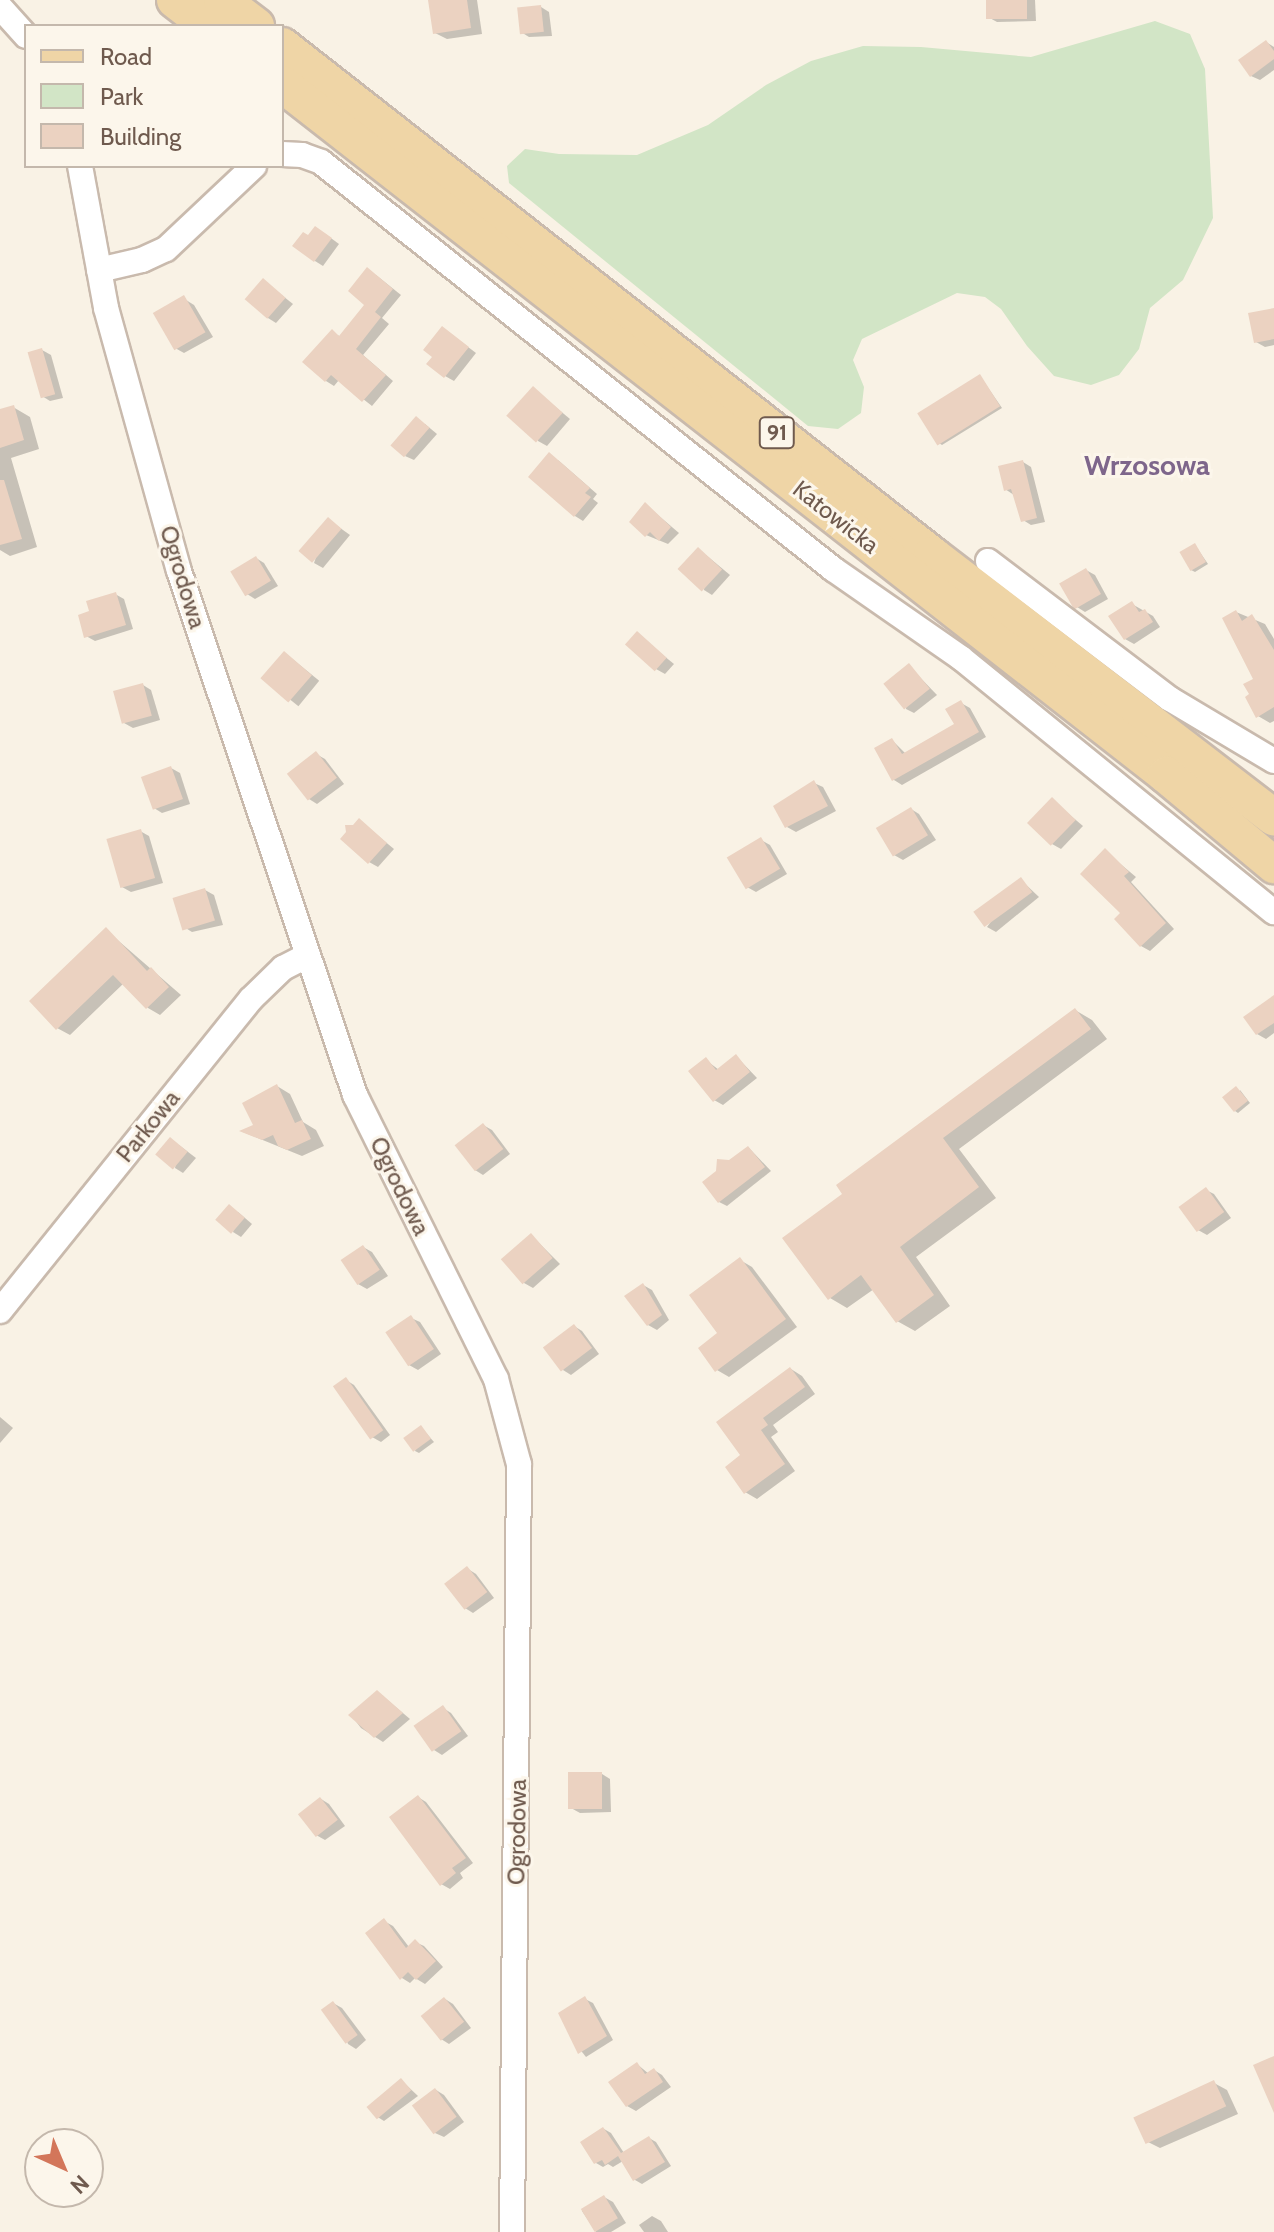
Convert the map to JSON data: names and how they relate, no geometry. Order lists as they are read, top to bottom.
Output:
{
  "streets": {
    "main road": ["91", "Katowicka"],
    "street": ["Ogrodowa", "Parkowa"]
  },
  "crossings": [
    ["Ogrodowa", "Parkowa"]
  ],
  "districts": ["Wrzosowa"],
  "legend": ["Road", "Park", "Building"],
  "north": "bottom right"
}
